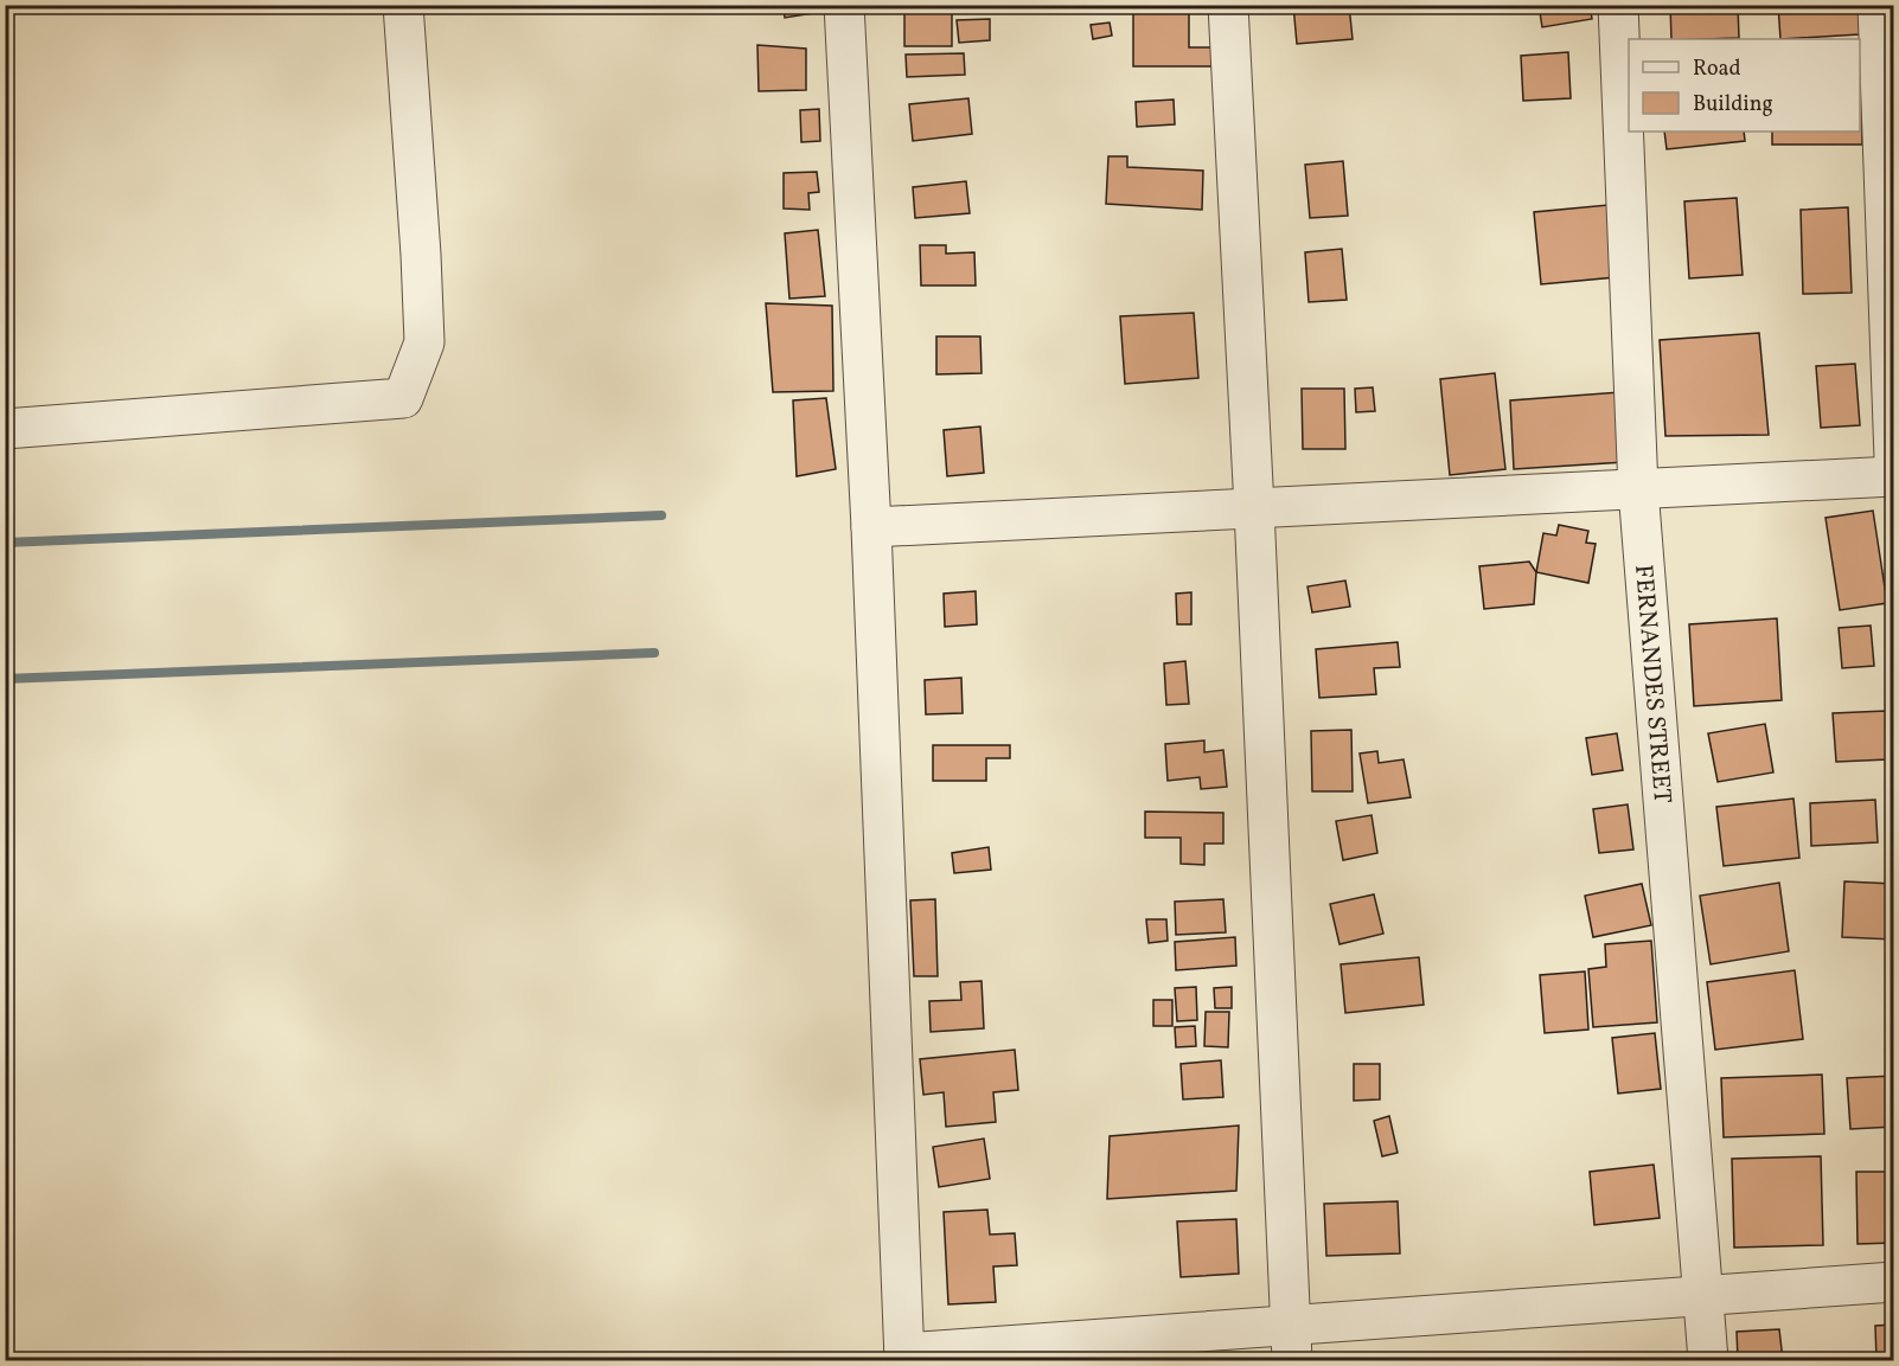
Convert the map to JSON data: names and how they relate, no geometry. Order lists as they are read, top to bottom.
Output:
{
  "streets": {
    "street": ["FERNANDES STREET"]
  },
  "legend": ["Road", "Building"]
}
